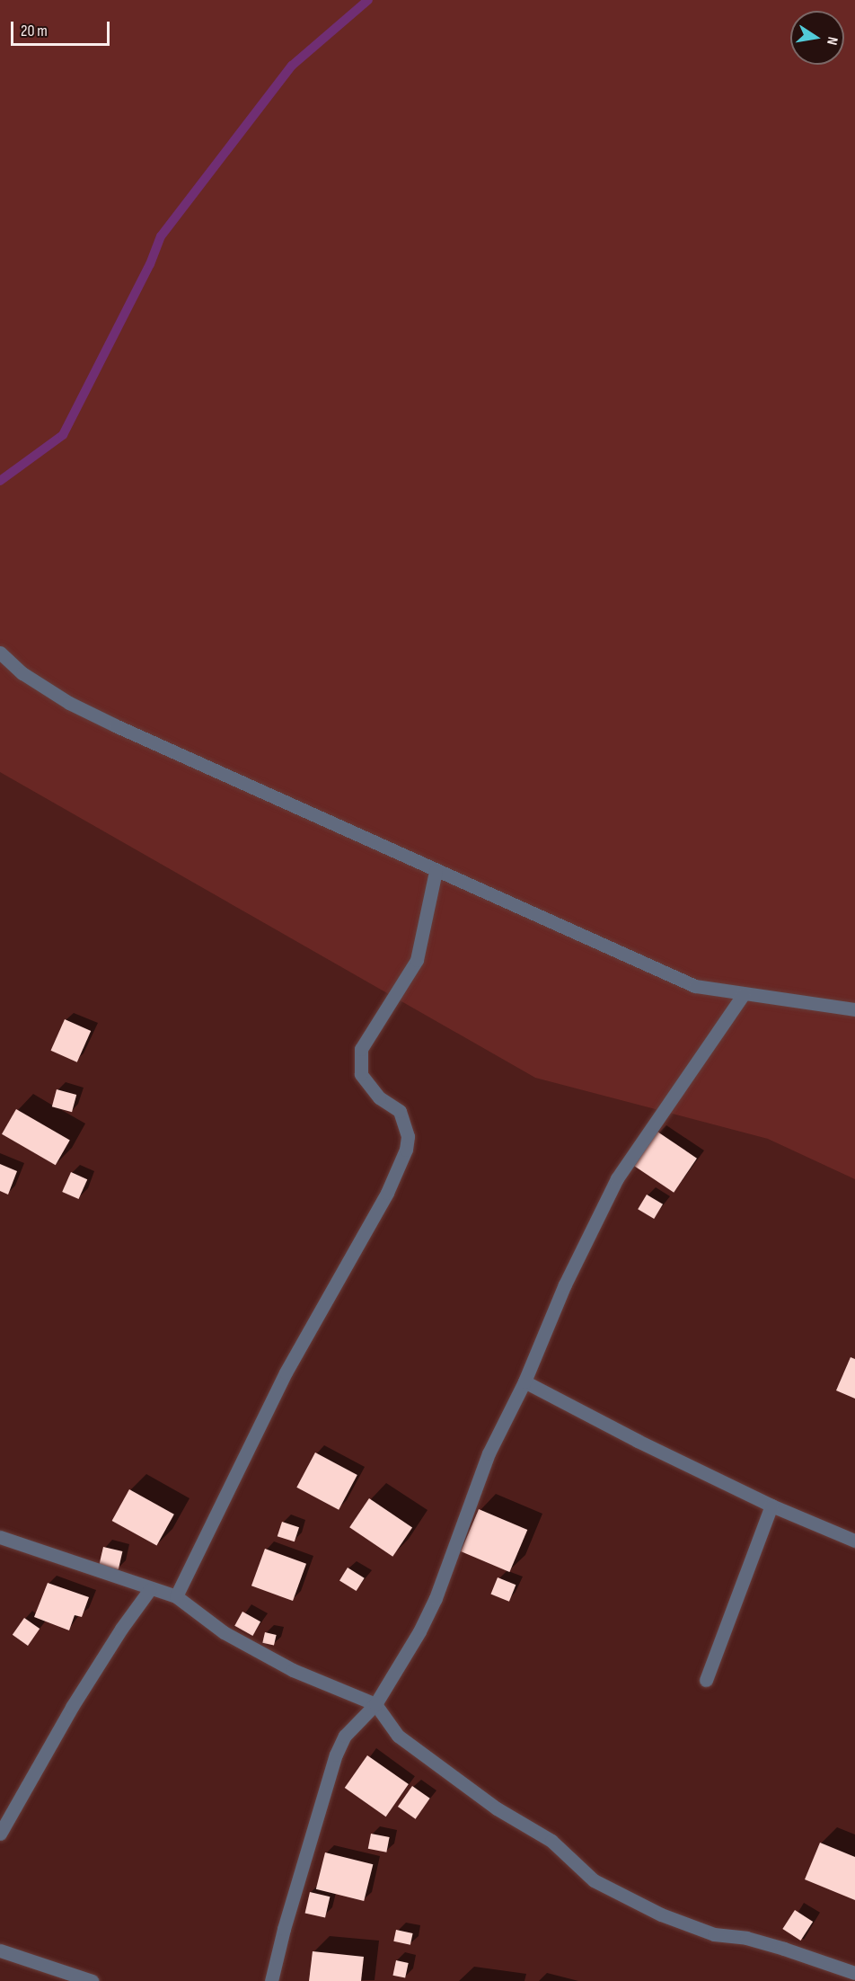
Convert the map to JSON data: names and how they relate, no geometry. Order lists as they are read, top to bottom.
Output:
{
  "scale_bar": "20 m",
  "north": "right"
}
